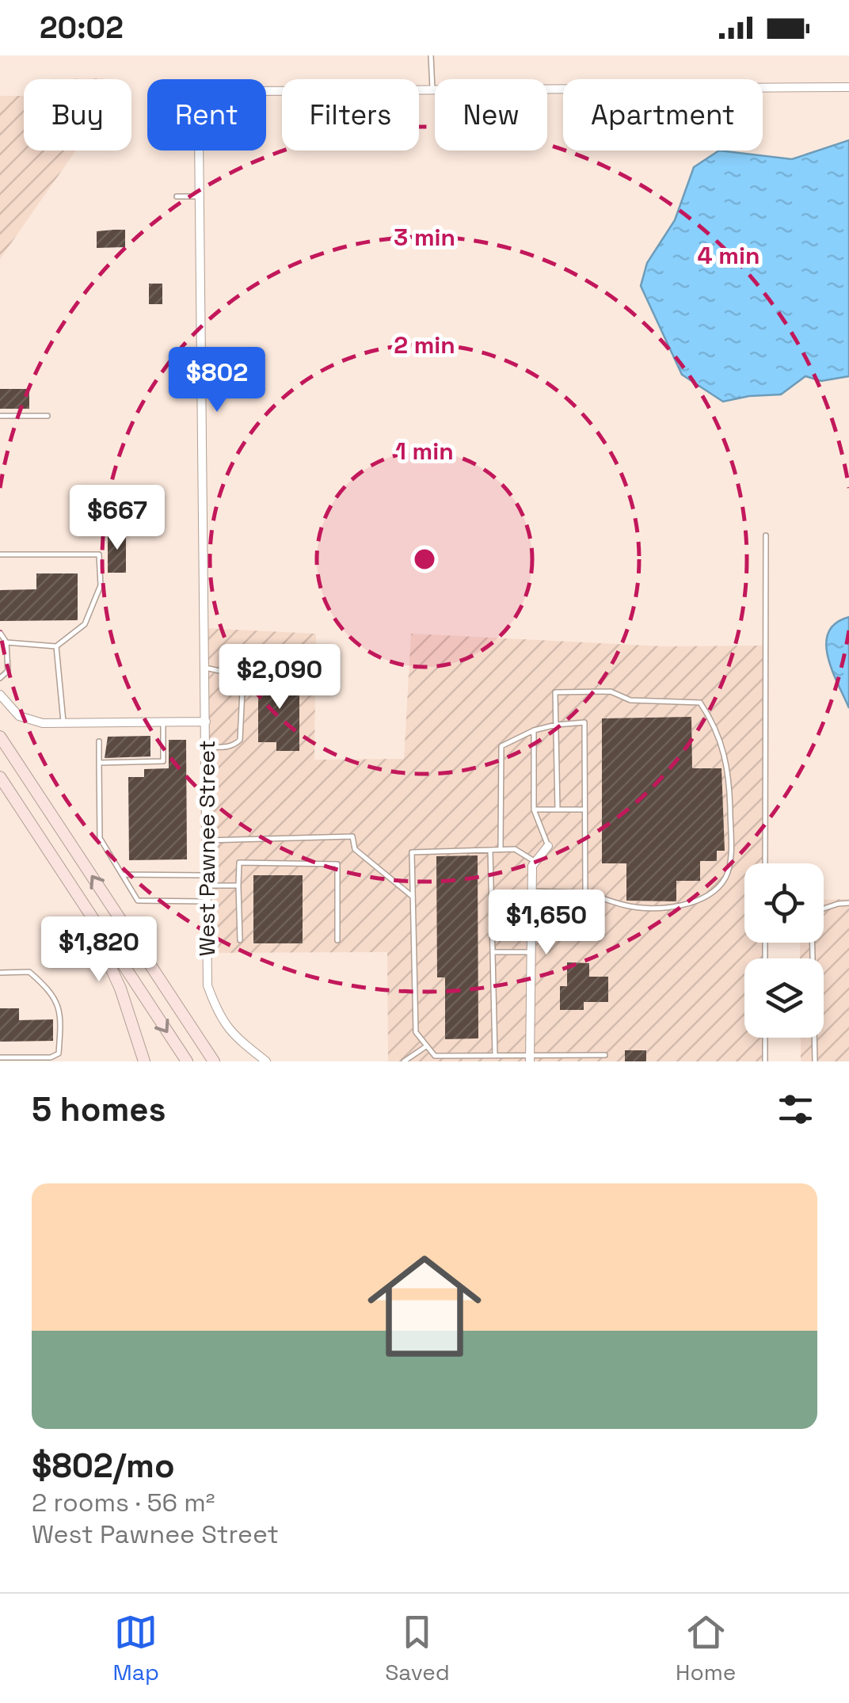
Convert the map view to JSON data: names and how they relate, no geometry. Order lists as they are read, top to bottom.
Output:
{
  "streets": {
    "street": ["West Pawnee Street"]
  },
  "page": {
    "status": "20:02",
    "chip": [
      "Buy",
      "Rent",
      "Filters",
      "New",
      "Apartment"
    ],
    "price": [
      "$802",
      "$667",
      "$2,090",
      "$1,650",
      "$1,820"
    ],
    "heading": "5 homes",
    "list": [
      {
        "name": "$802/mo",
        "note": "2 rooms · 56 m² · West Pawnee Street"
      }
    ],
    "tabs": ["Map", "Saved", "Home"]
  },
  "rings": [
    "3 min",
    "4 min",
    "2 min",
    "1 min"
  ]
}
